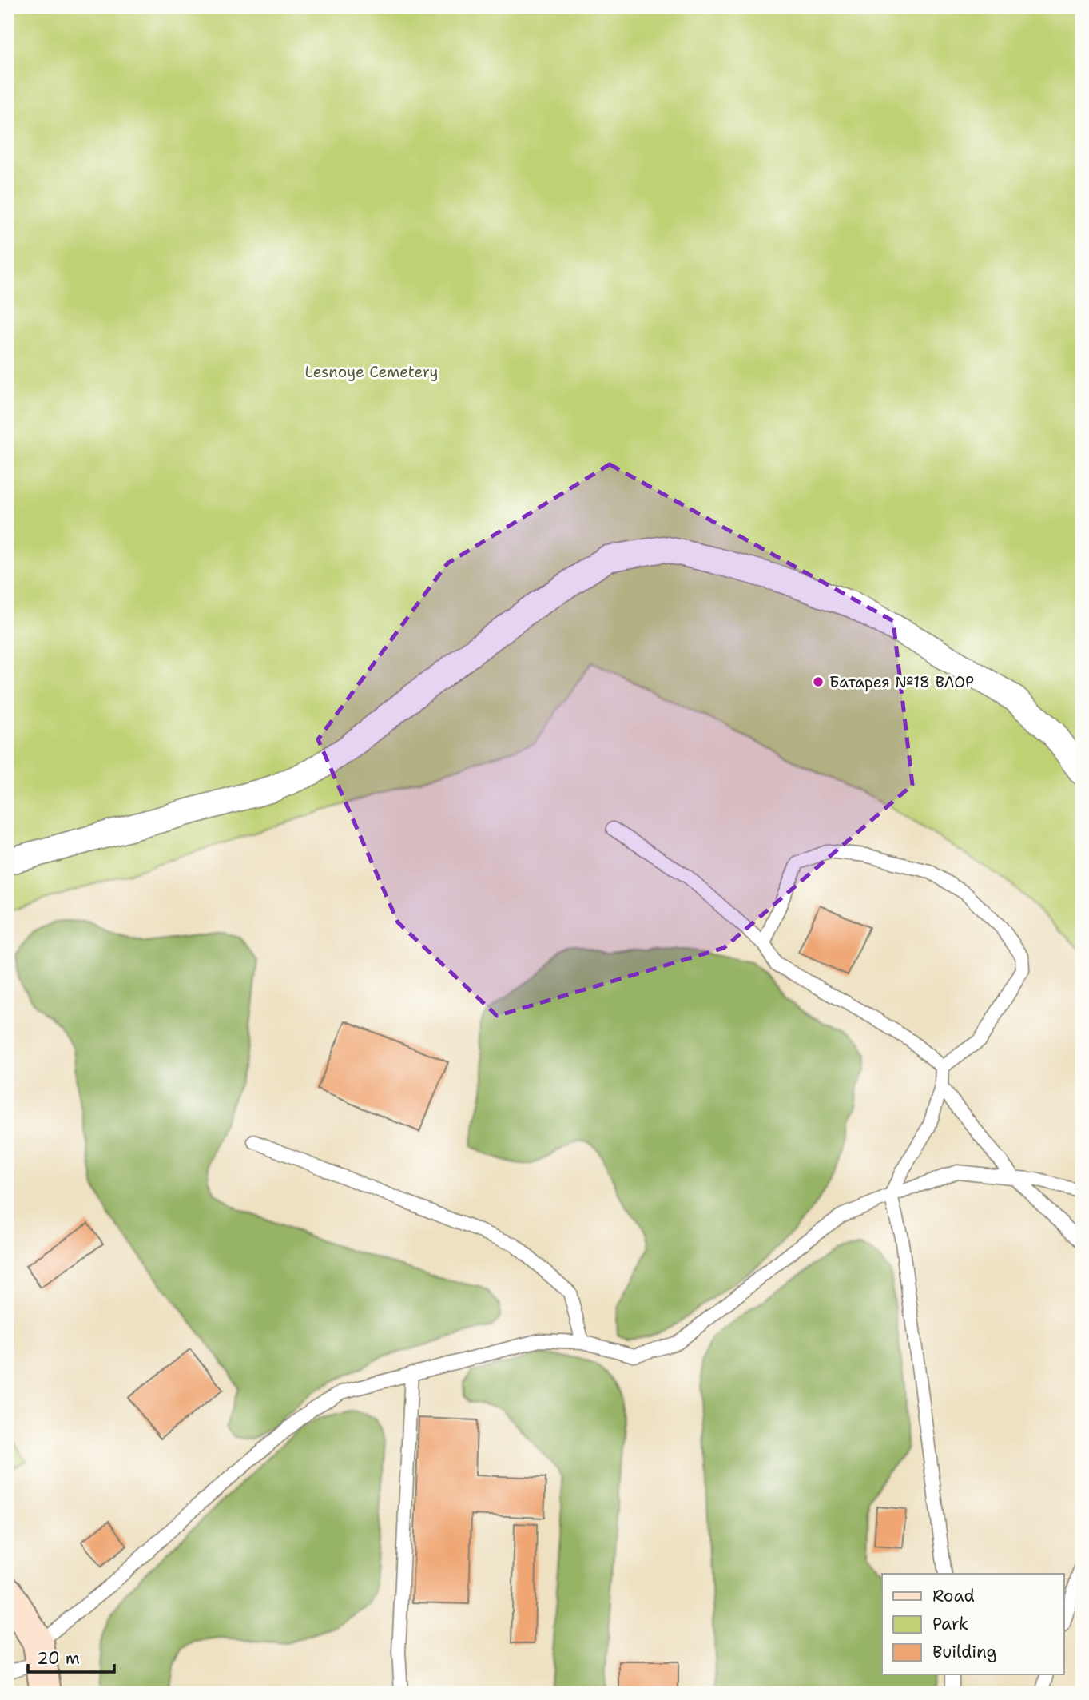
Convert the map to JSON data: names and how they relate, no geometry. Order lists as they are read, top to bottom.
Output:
{
  "parks": ["Lesnoye Cemetery"],
  "places": ["Батарея №18 ВЛОР"],
  "legend": ["Road", "Park", "Building"],
  "scale_bar": "20 m"
}
